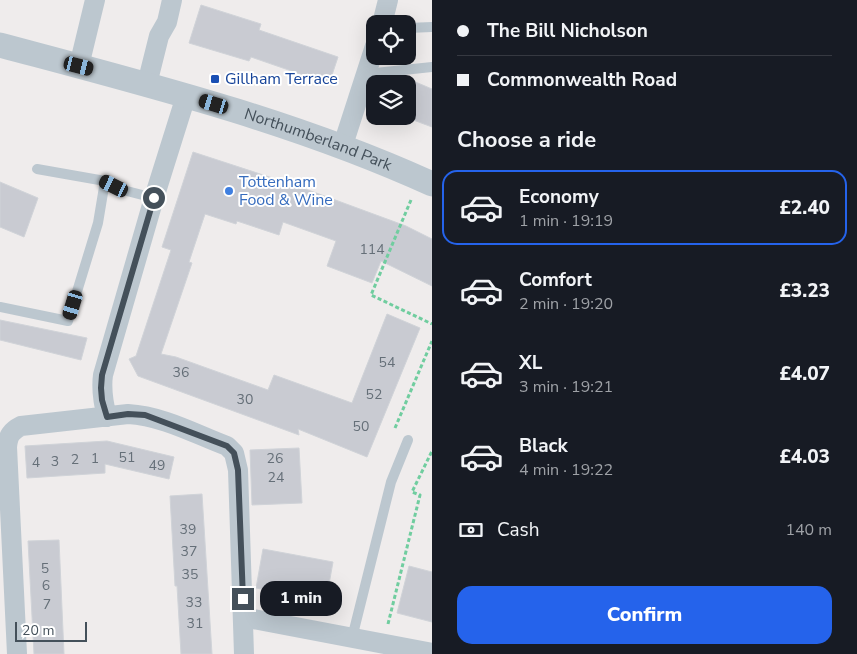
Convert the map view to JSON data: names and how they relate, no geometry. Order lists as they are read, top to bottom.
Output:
{
  "streets": {
    "street": ["Northumberland Park"]
  },
  "places": {
    "transit": ["Gillham Terrace"],
    "other": ["Tottenham Food & Wine"]
  },
  "house_numbers": [
    "114",
    "54",
    "36",
    "52",
    "30",
    "50",
    "51",
    "1",
    "26",
    "2",
    "3",
    "4",
    "49",
    "24",
    "39",
    "37",
    "5",
    "35",
    "6",
    "33",
    "7",
    "31"
  ],
  "scale_bar": "20 m",
  "page": {
    "banner": ["The Bill Nicholson", "Commonwealth Road"],
    "heading": "Choose a ride",
    "list": [
      {
        "name": "Economy",
        "note": "1 min · 19:19",
        "value": "£2.40"
      },
      {
        "name": "Comfort",
        "note": "2 min · 19:20",
        "value": "£3.23"
      },
      {
        "name": "XL",
        "note": "3 min · 19:21",
        "value": "£4.07"
      },
      {
        "name": "Black",
        "note": "4 min · 19:22",
        "value": "£4.03"
      }
    ],
    "pay": ["Cash", "140 m"],
    "buttons": "Confirm",
    "bubble": "1 min",
    "scale": "20 m"
  }
}
